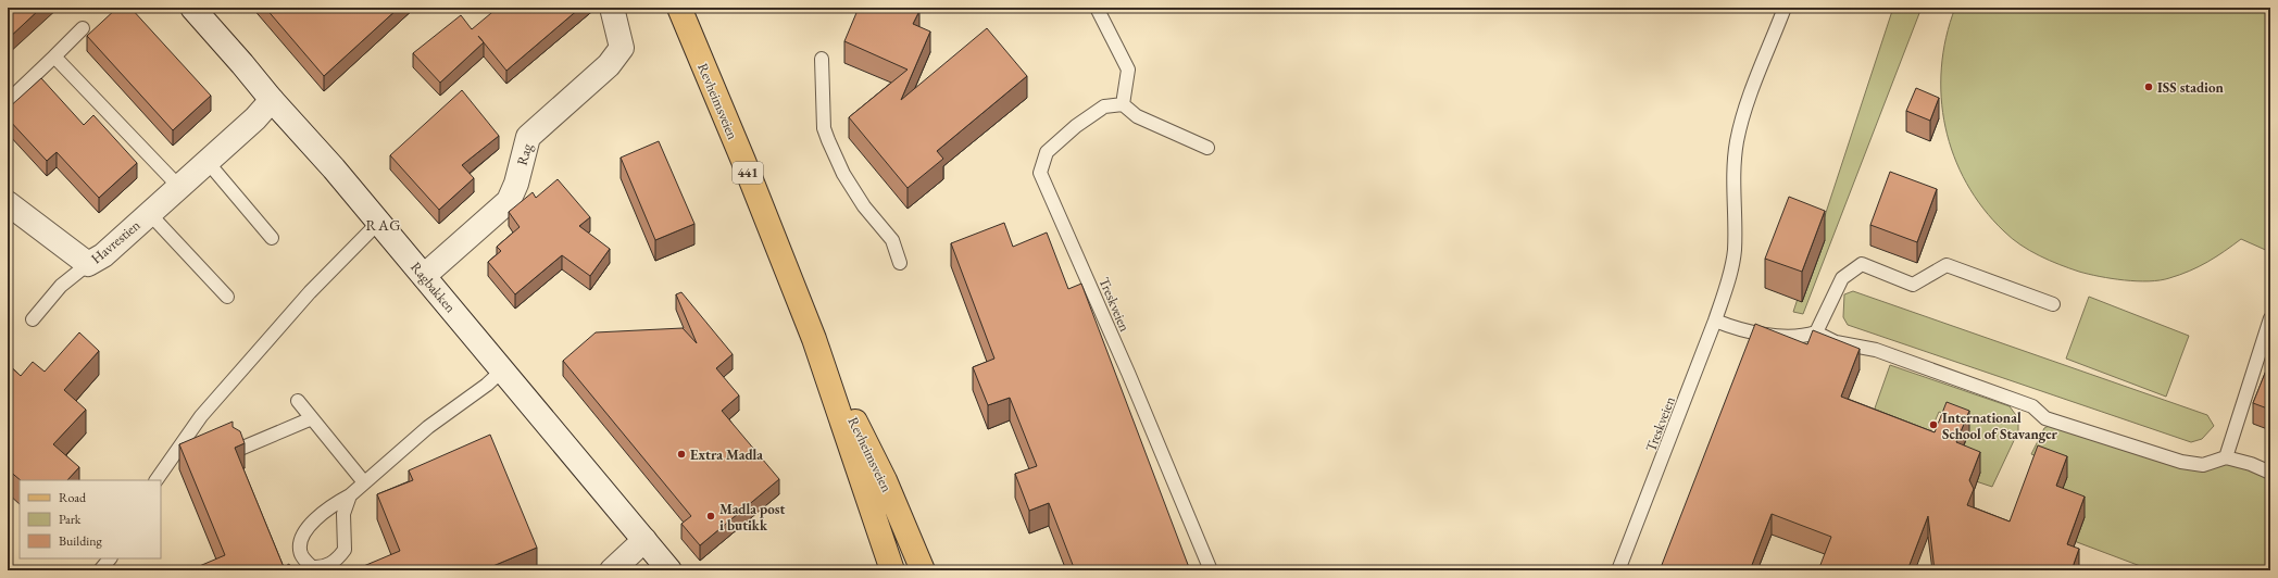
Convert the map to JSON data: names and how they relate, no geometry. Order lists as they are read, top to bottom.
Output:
{
  "streets": {
    "main road": ["Revheimsveien", "441"],
    "street": ["Rag", "Havrestien", "Ragbakken"],
    "lane": ["Treskveien"]
  },
  "crossings": [
    ["Rag", "Ragbakken"],
    ["Havrestien", "Ragbakken"]
  ],
  "districts": ["RAG"],
  "places": [
    "ISS stadion",
    "International School of Stavanger",
    "Extra Madla",
    "Madla post i butikk"
  ],
  "legend": ["Road", "Park", "Building"]
}
